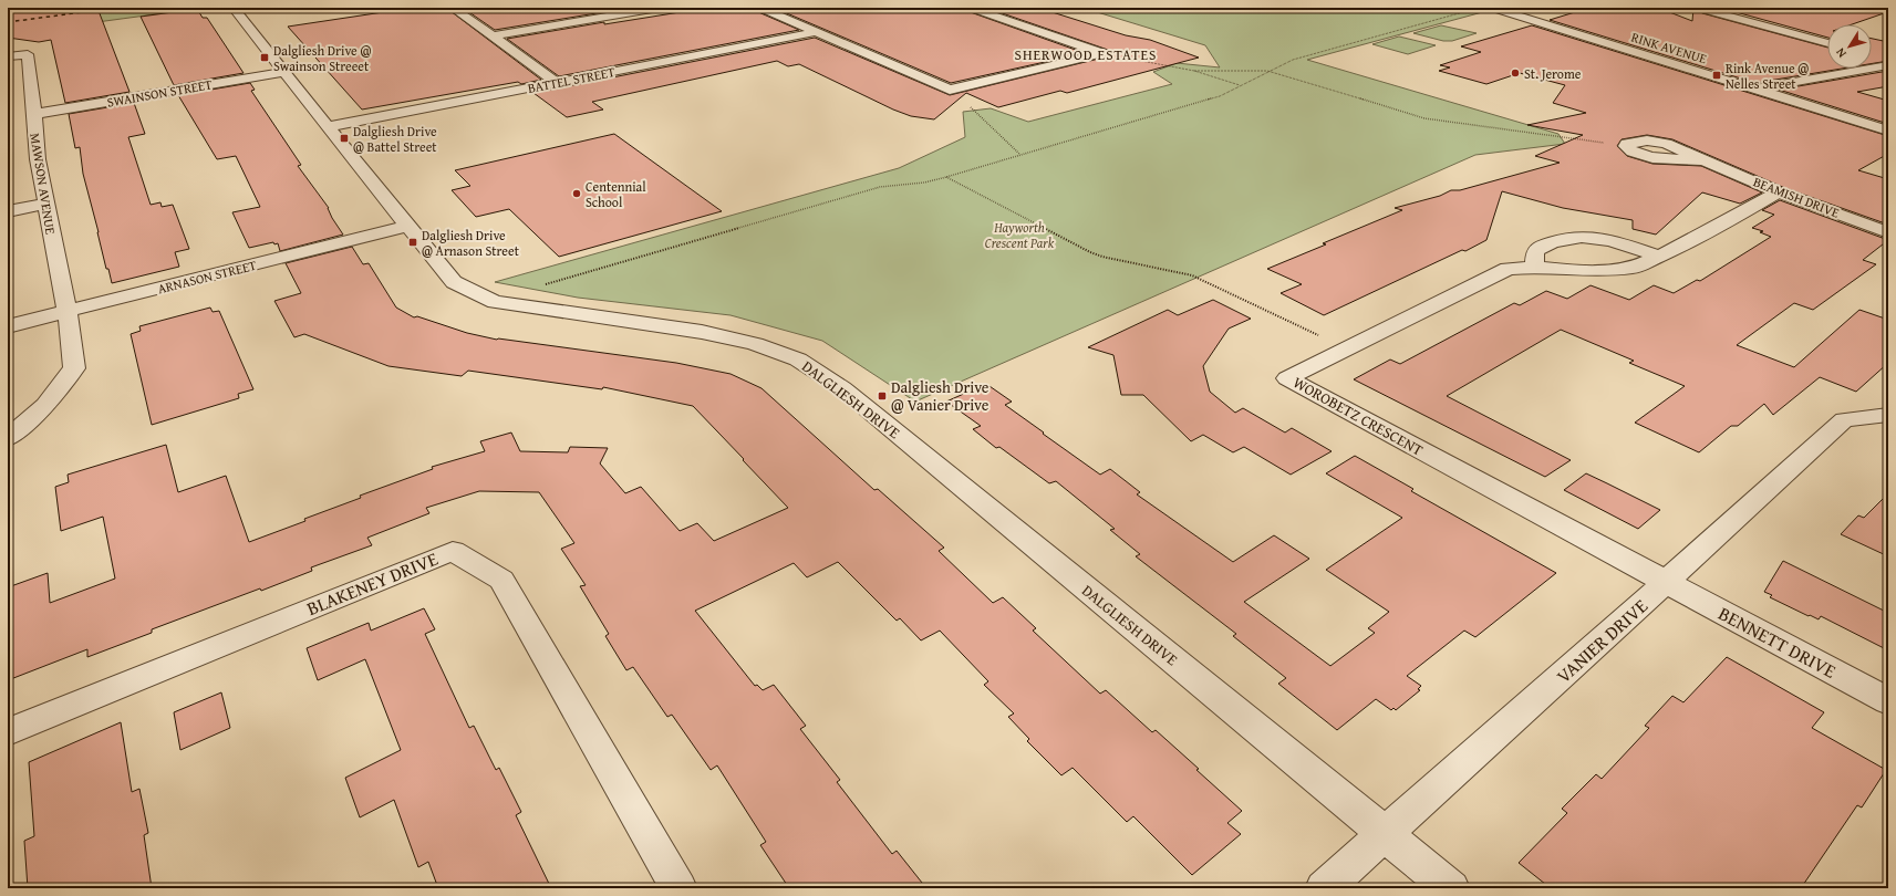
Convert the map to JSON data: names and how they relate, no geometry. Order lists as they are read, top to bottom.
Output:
{
  "streets": {
    "street": [
      "RINK AVENUE",
      "BATTEL STREET",
      "SWAINSON STREET",
      "MAWSON AVENUE",
      "BEAMISH DRIVE",
      "ARNASON STREET",
      "DALGLIESH DRIVE",
      "WOROBETZ CRESCENT",
      "BLAKENEY DRIVE",
      "VANIER DRIVE",
      "BENNETT DRIVE"
    ]
  },
  "crossings": [
    ["BATTEL STREET", "DALGLIESH DRIVE"],
    ["SWAINSON STREET", "MAWSON AVENUE"],
    ["SWAINSON STREET", "DALGLIESH DRIVE"],
    ["MAWSON AVENUE", "ARNASON STREET"],
    ["BEAMISH DRIVE", "WOROBETZ CRESCENT"],
    ["ARNASON STREET", "DALGLIESH DRIVE"],
    ["DALGLIESH DRIVE", "VANIER DRIVE"],
    ["WOROBETZ CRESCENT", "VANIER DRIVE"],
    ["WOROBETZ CRESCENT", "BENNETT DRIVE"],
    ["VANIER DRIVE", "BENNETT DRIVE"]
  ],
  "districts": ["SHERWOOD ESTATES"],
  "parks": ["Hayworth Crescent Park"],
  "places": {
    "transit": [
      "Dalgliesh Drive @ Swainson Streeet",
      "Rink Avenue @ Nelles Street",
      "Dalgliesh Drive @ Battel Street",
      "Dalgliesh Drive @ Arnason Street",
      "Dalgliesh Drive @ Vanier Drive"
    ],
    "other": ["St. Jerome", "Centennial School"]
  },
  "north": "bottom left"
}
